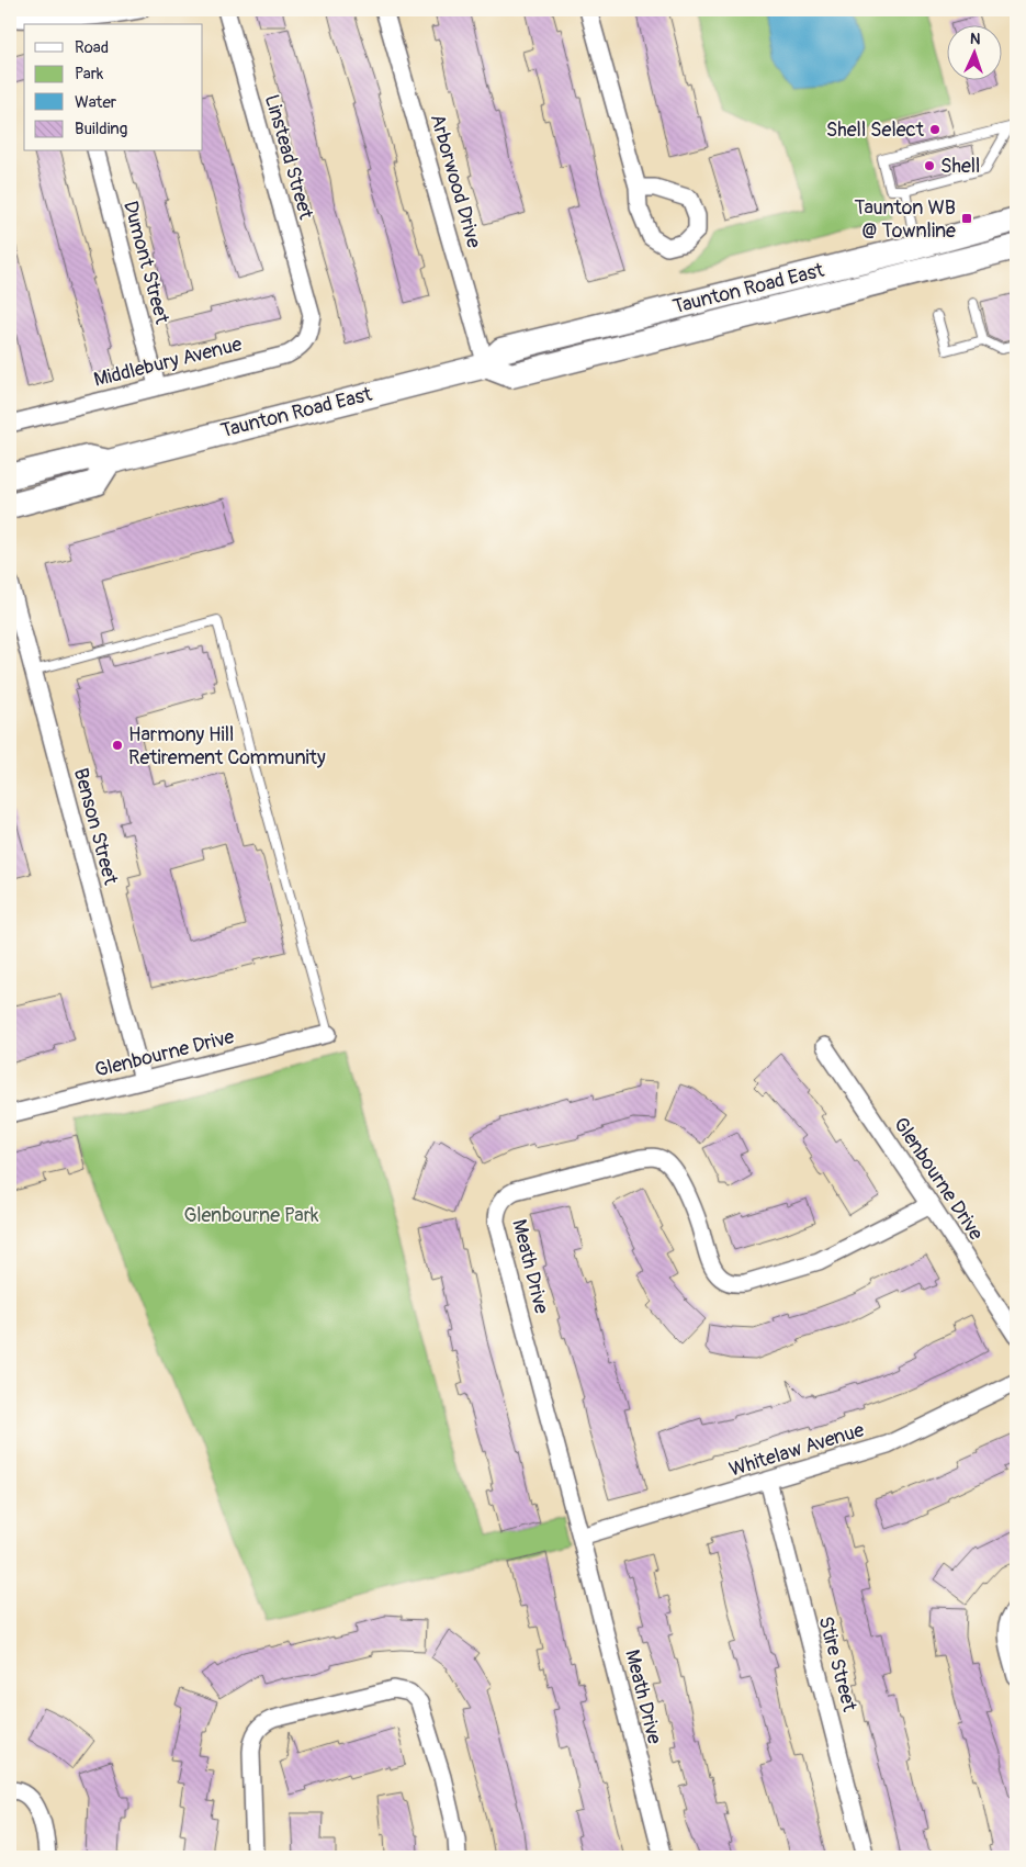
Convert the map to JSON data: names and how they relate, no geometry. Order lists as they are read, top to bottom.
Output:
{
  "streets": {
    "main road": ["Taunton Road East"],
    "street": [
      "Linstead Street",
      "Arborwood Drive",
      "Dumont Street",
      "Middlebury Avenue",
      "Benson Street",
      "Glenbourne Drive",
      "Meath Drive",
      "Whitelaw Avenue",
      "Stire Street"
    ]
  },
  "crossings": [
    ["Linstead Street", "Middlebury Avenue"],
    ["Arborwood Drive", "Taunton Road East"],
    ["Dumont Street", "Middlebury Avenue"],
    ["Benson Street", "Glenbourne Drive"],
    ["Glenbourne Drive", "Meath Drive"],
    ["Meath Drive", "Whitelaw Avenue"],
    ["Whitelaw Avenue", "Stire Street"]
  ],
  "parks": ["Glenbourne Park"],
  "places": {
    "other": ["Shell Select", "Shell", "Harmony Hill Retirement Community"],
    "transit": ["Taunton WB @ Townline"]
  },
  "legend": [
    "Road",
    "Park",
    "Water",
    "Building"
  ],
  "north": "top"
}
